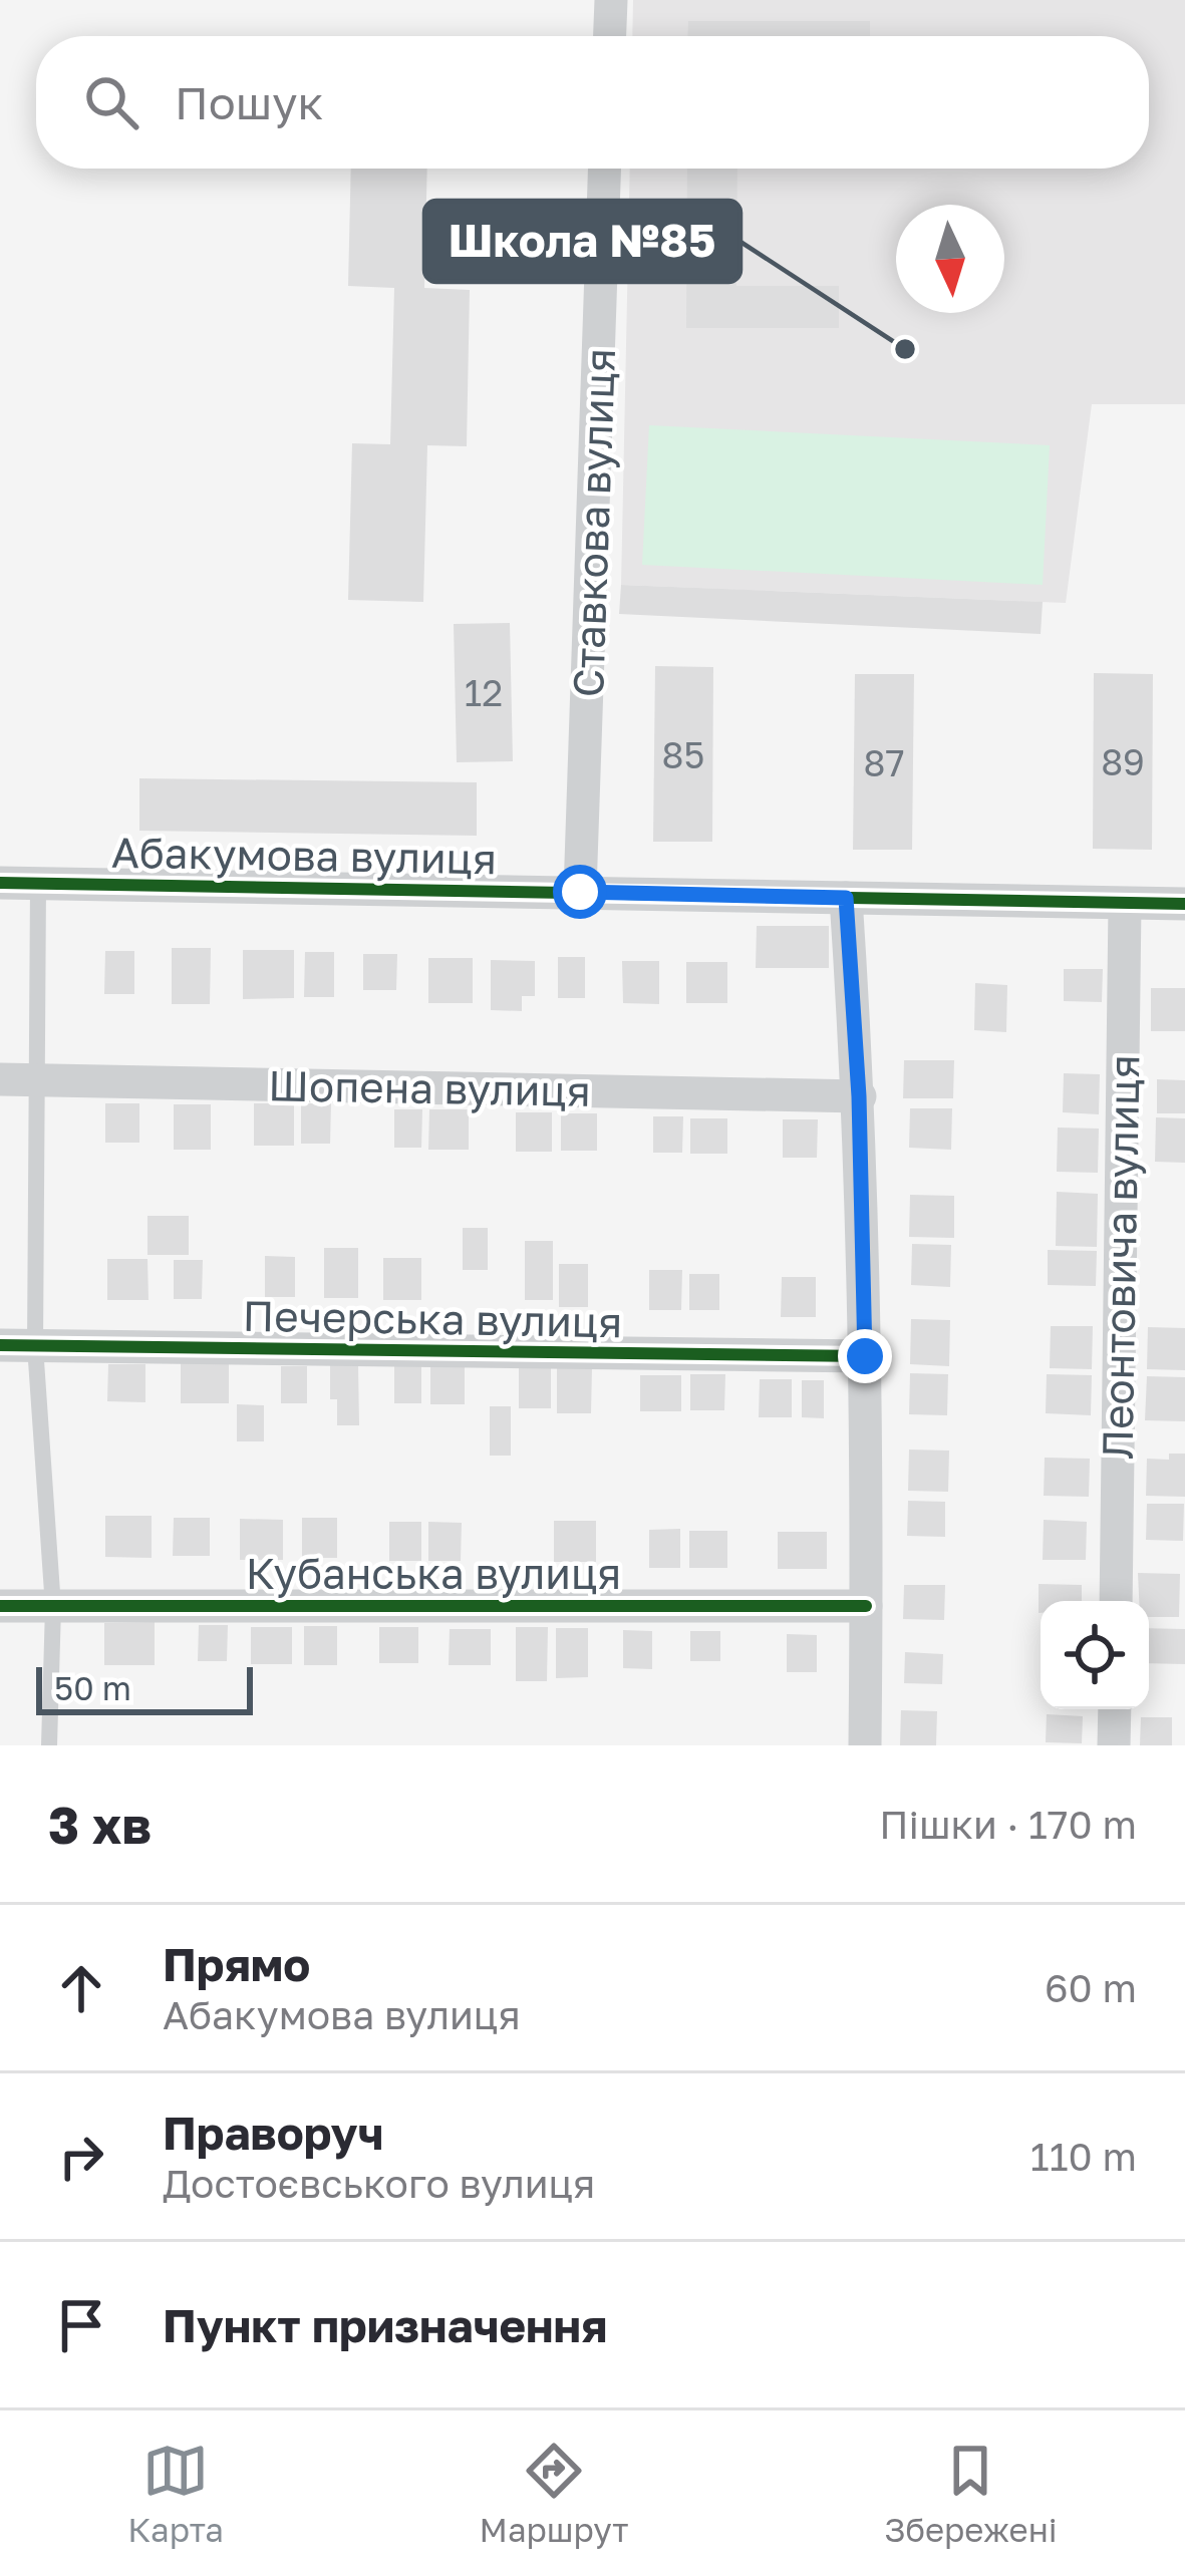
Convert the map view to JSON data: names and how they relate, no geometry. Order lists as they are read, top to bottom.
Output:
{
  "streets": {
    "street": [
      "Ставкова вулиця",
      "Абакумова вулиця",
      "Шопена вулиця",
      "Леонтовича вулиця",
      "Печерська вулиця",
      "Кубанська вулиця"
    ]
  },
  "crossings": [
    ["Ставкова вулиця", "Абакумова вулиця"],
    ["Абакумова вулиця", "Леонтовича вулиця"]
  ],
  "places": ["Школа №85"],
  "house_numbers": [
    "12",
    "85",
    "89",
    "87"
  ],
  "scale_bar": "50 m",
  "north": "bottom",
  "page": {
    "search": "Пошук",
    "scale": "50 m",
    "heading": ["3 хв", "Пішки · 170 m"],
    "list": [
      ["Прямо", "Абакумова вулиця", "60 m"],
      ["Праворуч", "Достоєвського вулиця", "110 m"],
      "Пункт призначення"
    ],
    "nav": ["Карта", "Маршрут", "Збережені"]
  }
}
